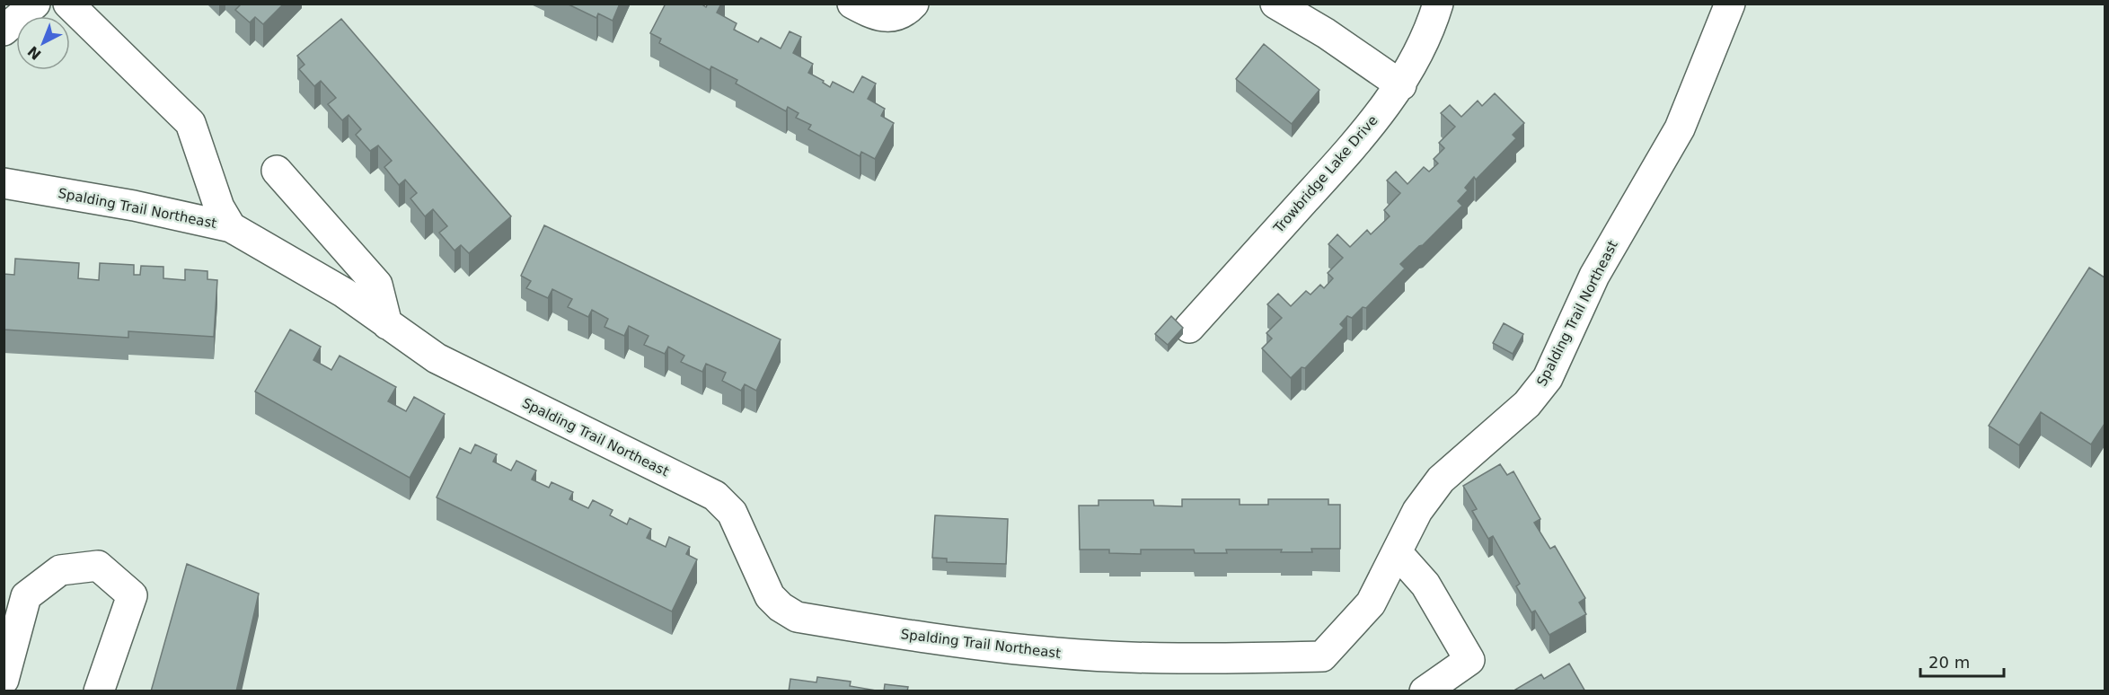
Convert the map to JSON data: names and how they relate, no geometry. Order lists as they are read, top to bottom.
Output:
{
  "streets": {
    "street": ["Trowbridge Lake Drive", "Spalding Trail Northeast"]
  },
  "scale_bar": "20 m",
  "north": "bottom left"
}
